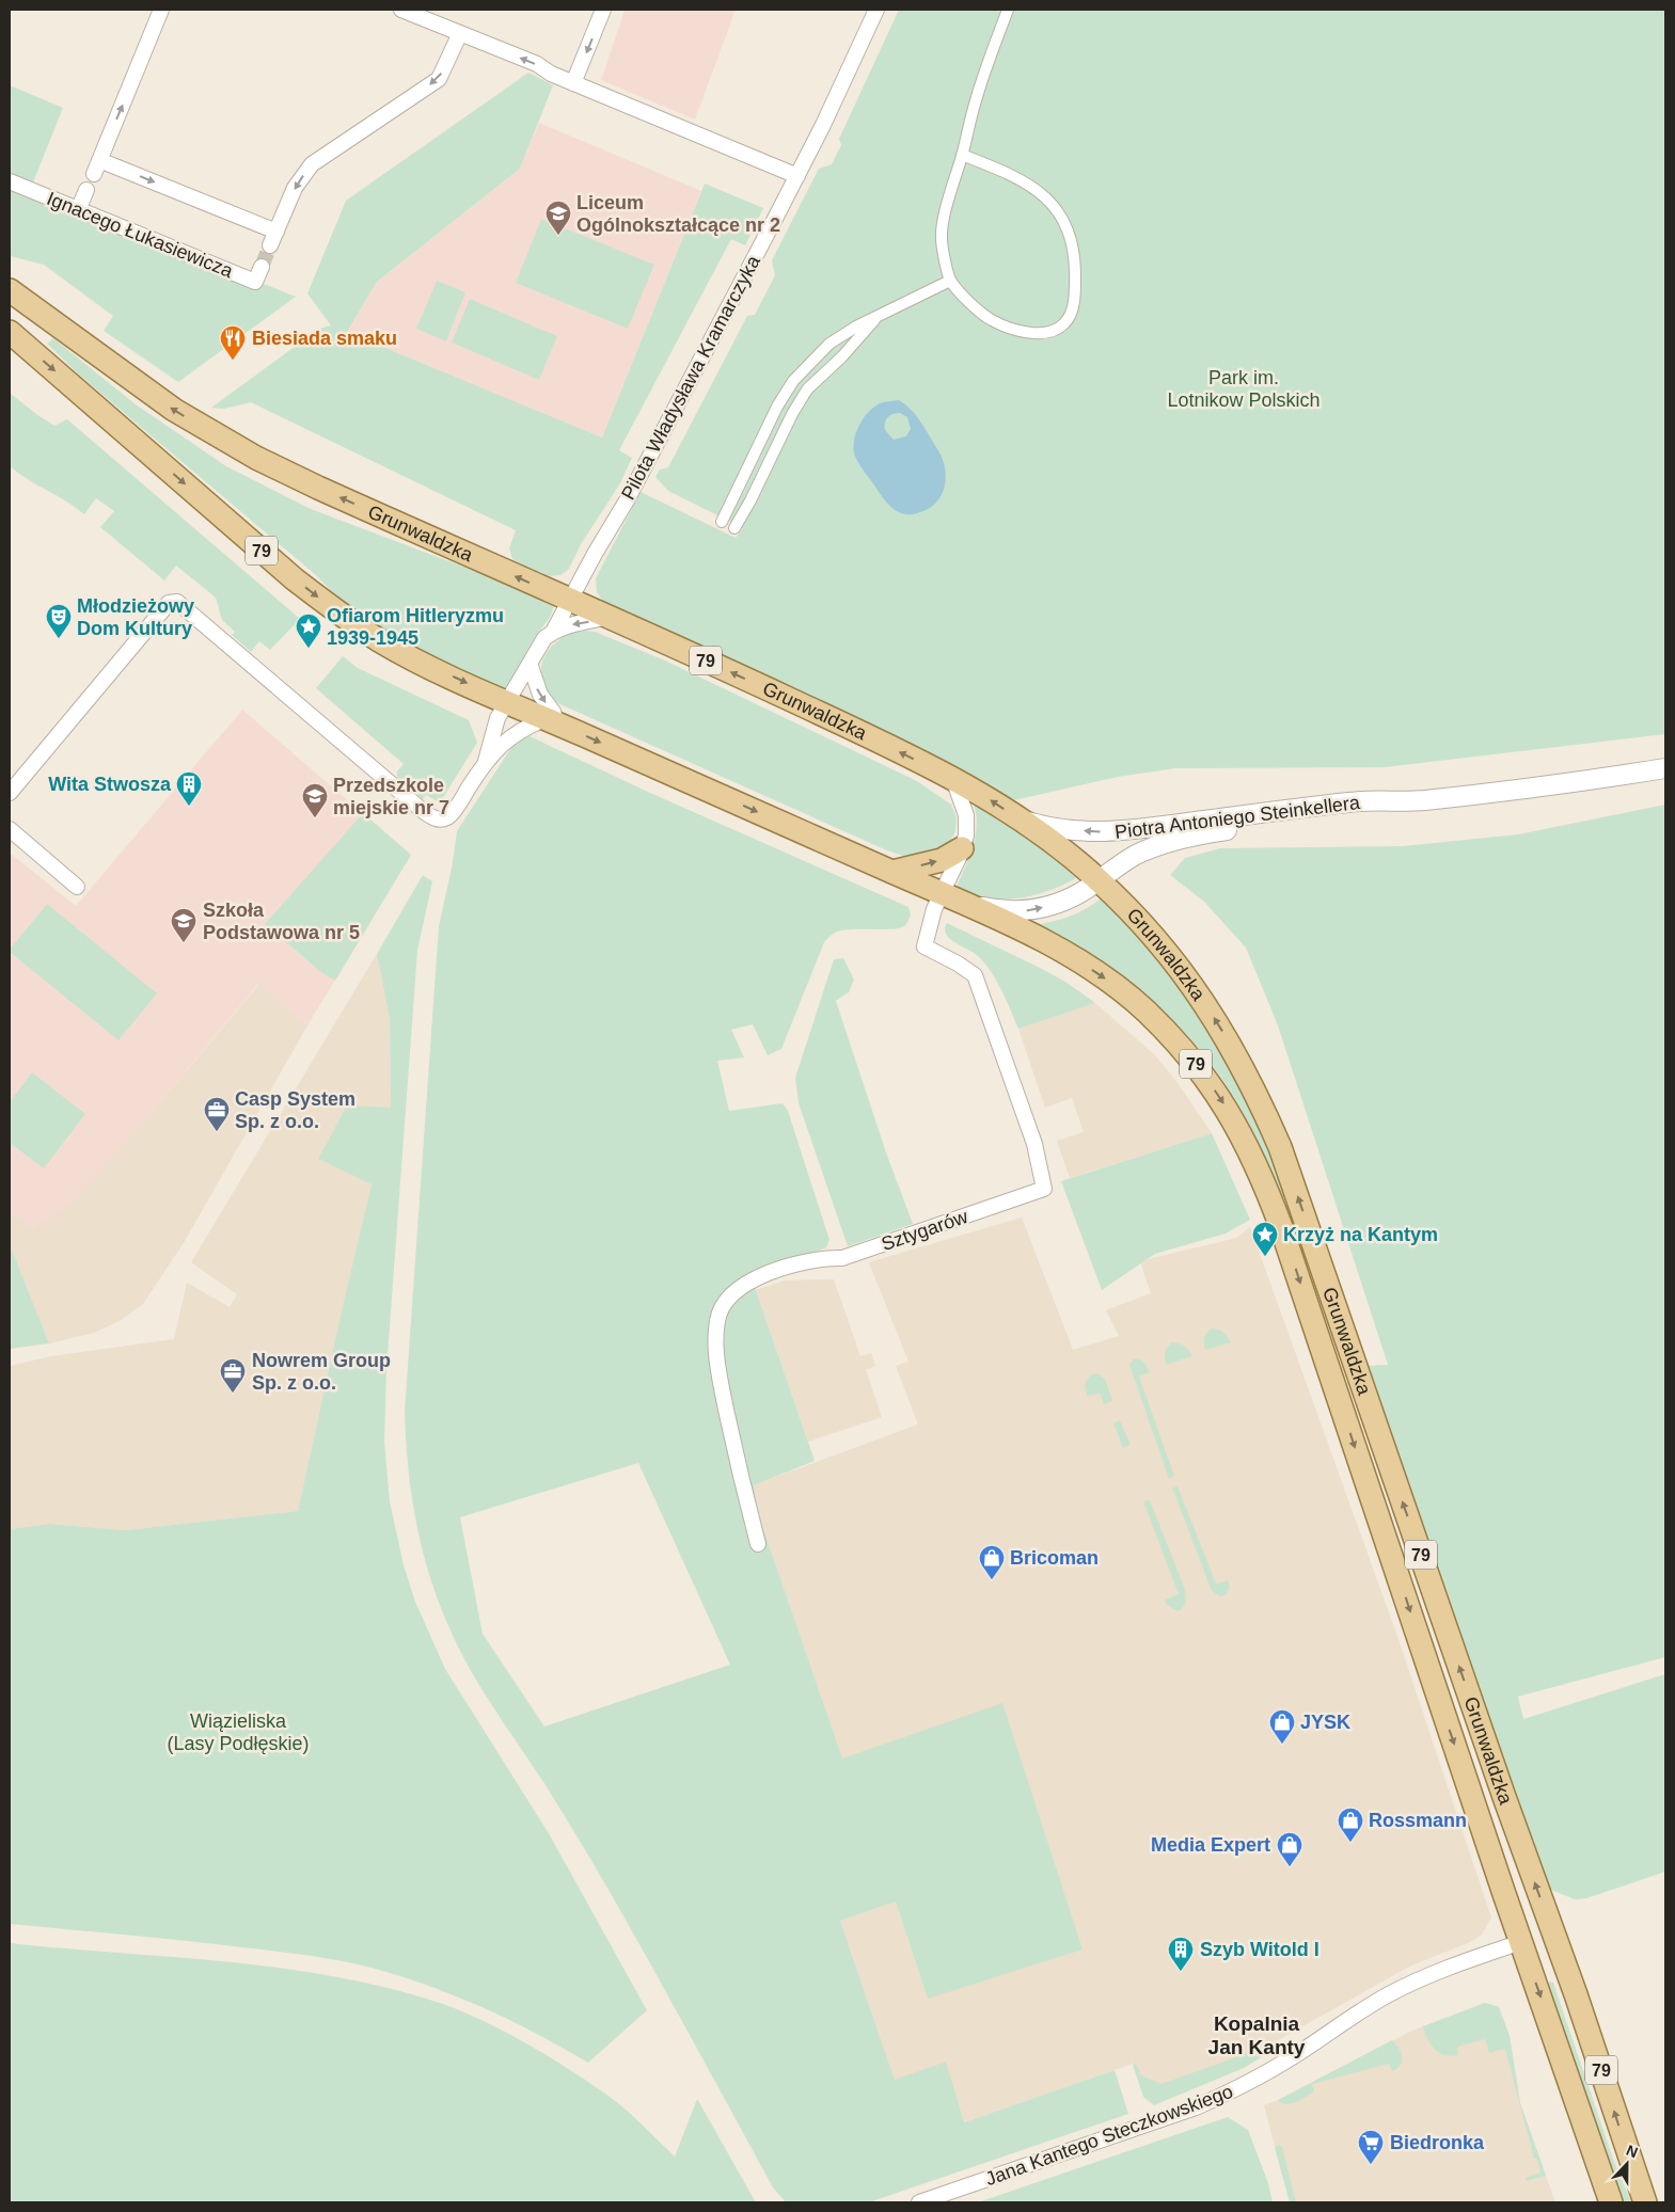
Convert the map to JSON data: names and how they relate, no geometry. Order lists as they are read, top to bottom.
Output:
{
  "streets": {
    "main road": ["Grunwaldzka", "79"],
    "street": [
      "Ignacego Łukasiewicza",
      "Pilota Władysława Kramarczyka",
      "Piotra Antoniego Steinkellera",
      "Sztygarów",
      "Jana Kantego Steczkowskiego"
    ]
  },
  "crossings": [
    ["Pilota Władysława Kramarczyka", "Grunwaldzka"],
    ["Grunwaldzka", "Piotra Antoniego Steinkellera"],
    ["Grunwaldzka", "Sztygarów"],
    ["Grunwaldzka", "Jana Kantego Steczkowskiego"],
    ["Piotra Antoniego Steinkellera", "Sztygarów"]
  ],
  "districts": ["Kopalnia Jan Kanty"],
  "parks": ["Park im. Lotnikow Polskich", "Wiązieliska (Lasy Podłęskie)"],
  "places": {
    "school or university": ["Liceum Ogólnokształcące nr 2", "Przedszkole miejskie nr 7", "Szkoła Podstawowa nr 5"],
    "restaurant": ["Biesiada smaku"],
    "theatre": ["Młodzieżowy Dom Kultury"],
    "place": ["Ofiarom Hitleryzmu 1939-1945", "Krzyż na Kantym"],
    "building": ["Wita Stwosza", "Szyb Witold I"],
    "office": ["Casp System Sp. z o.o.", "Nowrem Group Sp. z o.o."],
    "shop": [
      "Bricoman",
      "JYSK",
      "Rossmann",
      "Media Expert"
    ],
    "supermarket": ["Biedronka"]
  },
  "north": "top"
}
